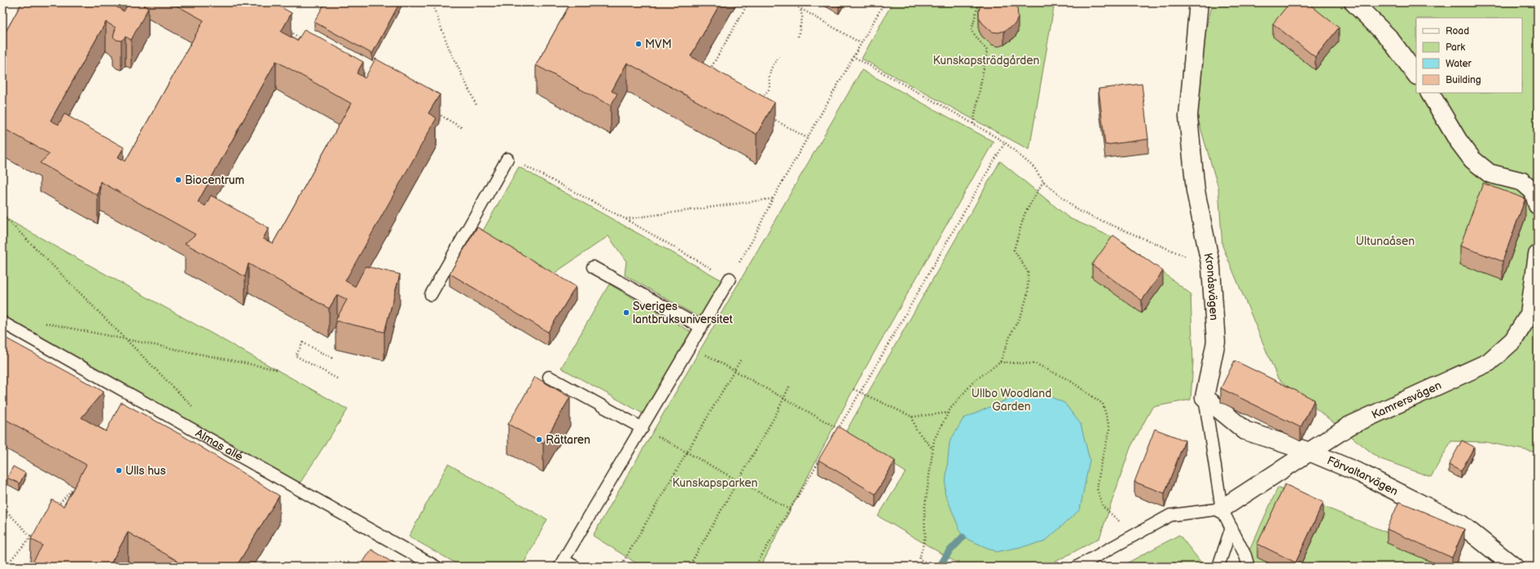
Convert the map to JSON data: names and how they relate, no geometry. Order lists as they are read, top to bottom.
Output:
{
  "streets": {
    "street": ["Kronåsvägen", "Kamrersvägen", "Förvaltarvägen"],
    "lane": ["Almas allé"]
  },
  "crossings": [
    ["Kronåsvägen", "Kamrersvägen"],
    ["Kronåsvägen", "Förvaltarvägen"],
    ["Kamrersvägen", "Förvaltarvägen"]
  ],
  "parks": [
    "Kunskapsträdgården",
    "Ultunaåsen",
    "Ullbo Woodland Garden",
    "Kunskapsparken"
  ],
  "places": [
    "MVM",
    "Biocentrum",
    "Sveriges lantbruksuniversitet",
    "Rättaren",
    "Ulls hus"
  ],
  "legend": [
    "Road",
    "Park",
    "Water",
    "Building"
  ]
}
